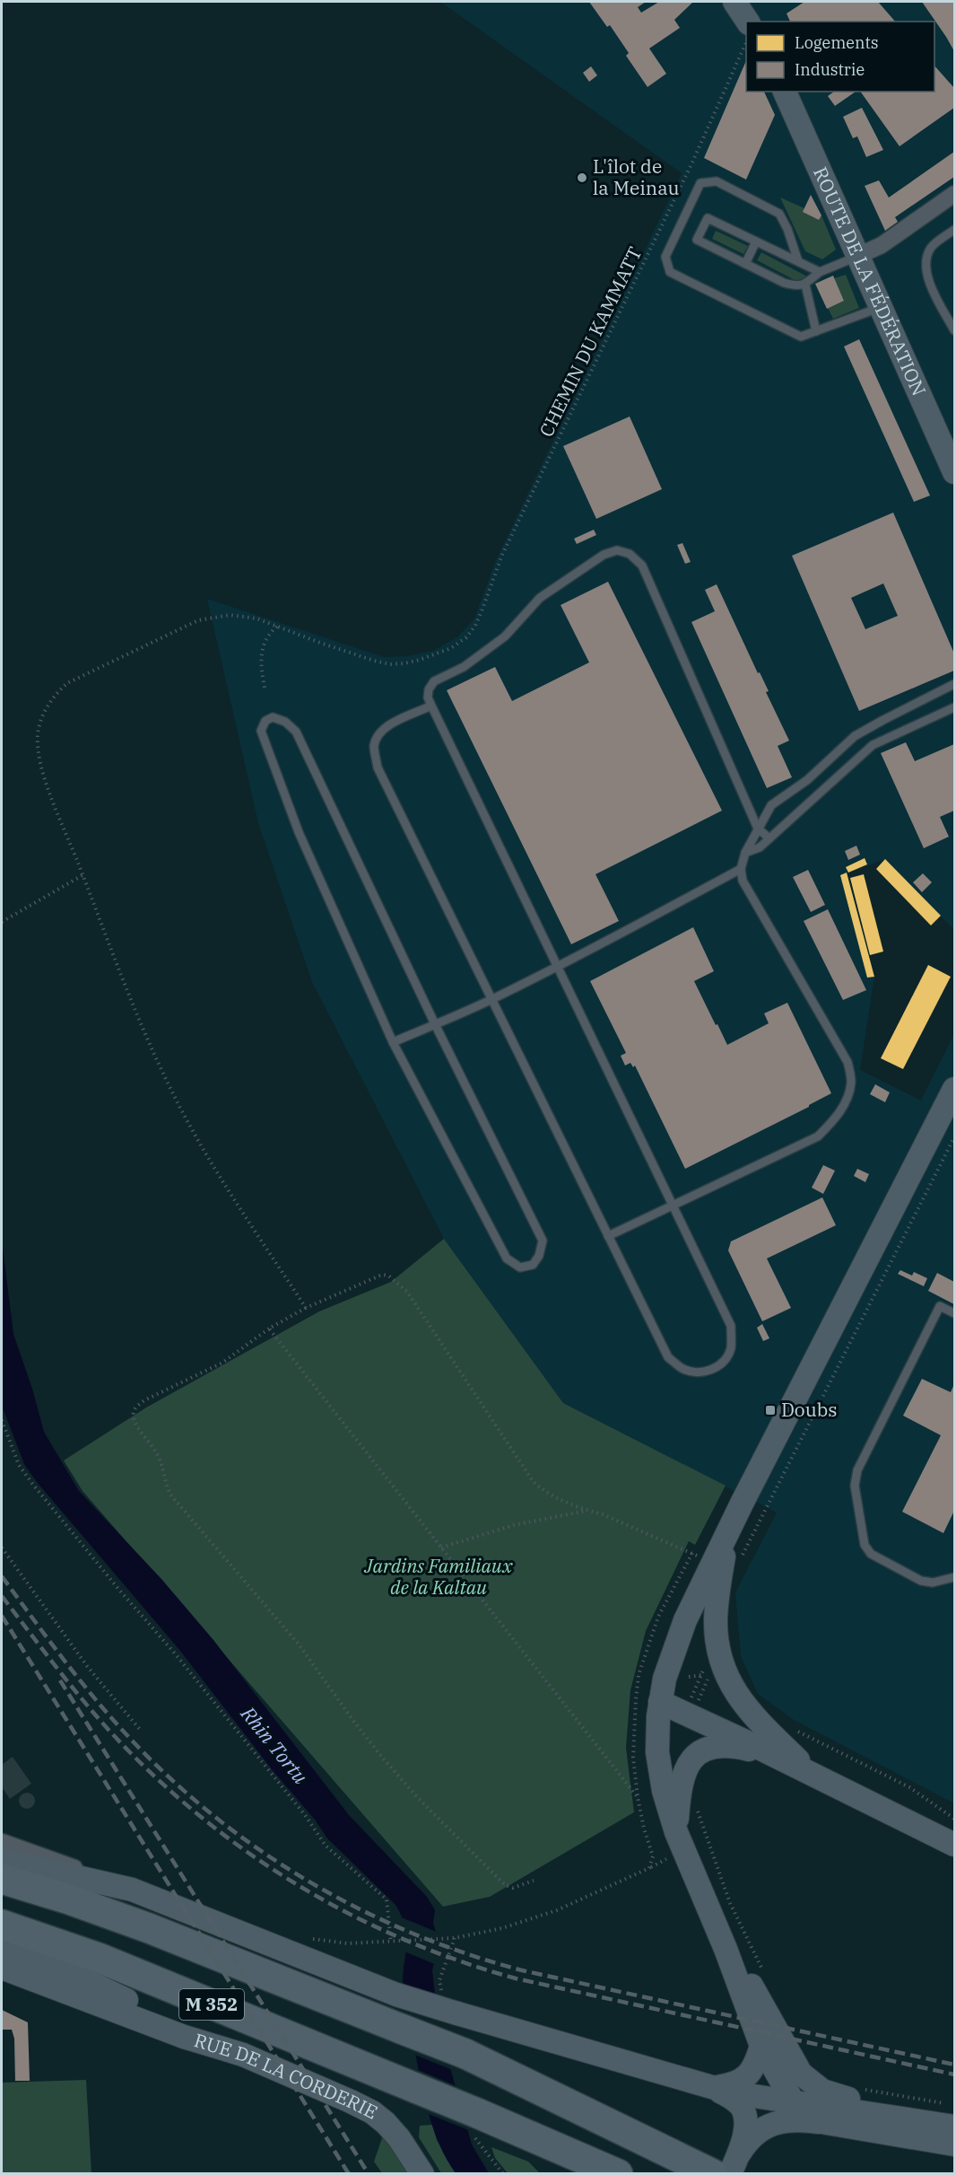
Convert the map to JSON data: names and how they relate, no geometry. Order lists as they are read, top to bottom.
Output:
{
  "streets": {
    "highway": ["M 352"],
    "street": ["ROUTE DE LA FÉDÉRATION", "RUE DE LA CORDERIE"],
    "path": ["CHEMIN DU KAMMATT"]
  },
  "water": ["Rhin Tortu"],
  "parks": ["Jardins Familiaux de la Kaltau"],
  "places": {
    "other": ["L'îlot de la Meinau"],
    "transit": ["Doubs"]
  },
  "legend": ["Logements", "Industrie"]
}
